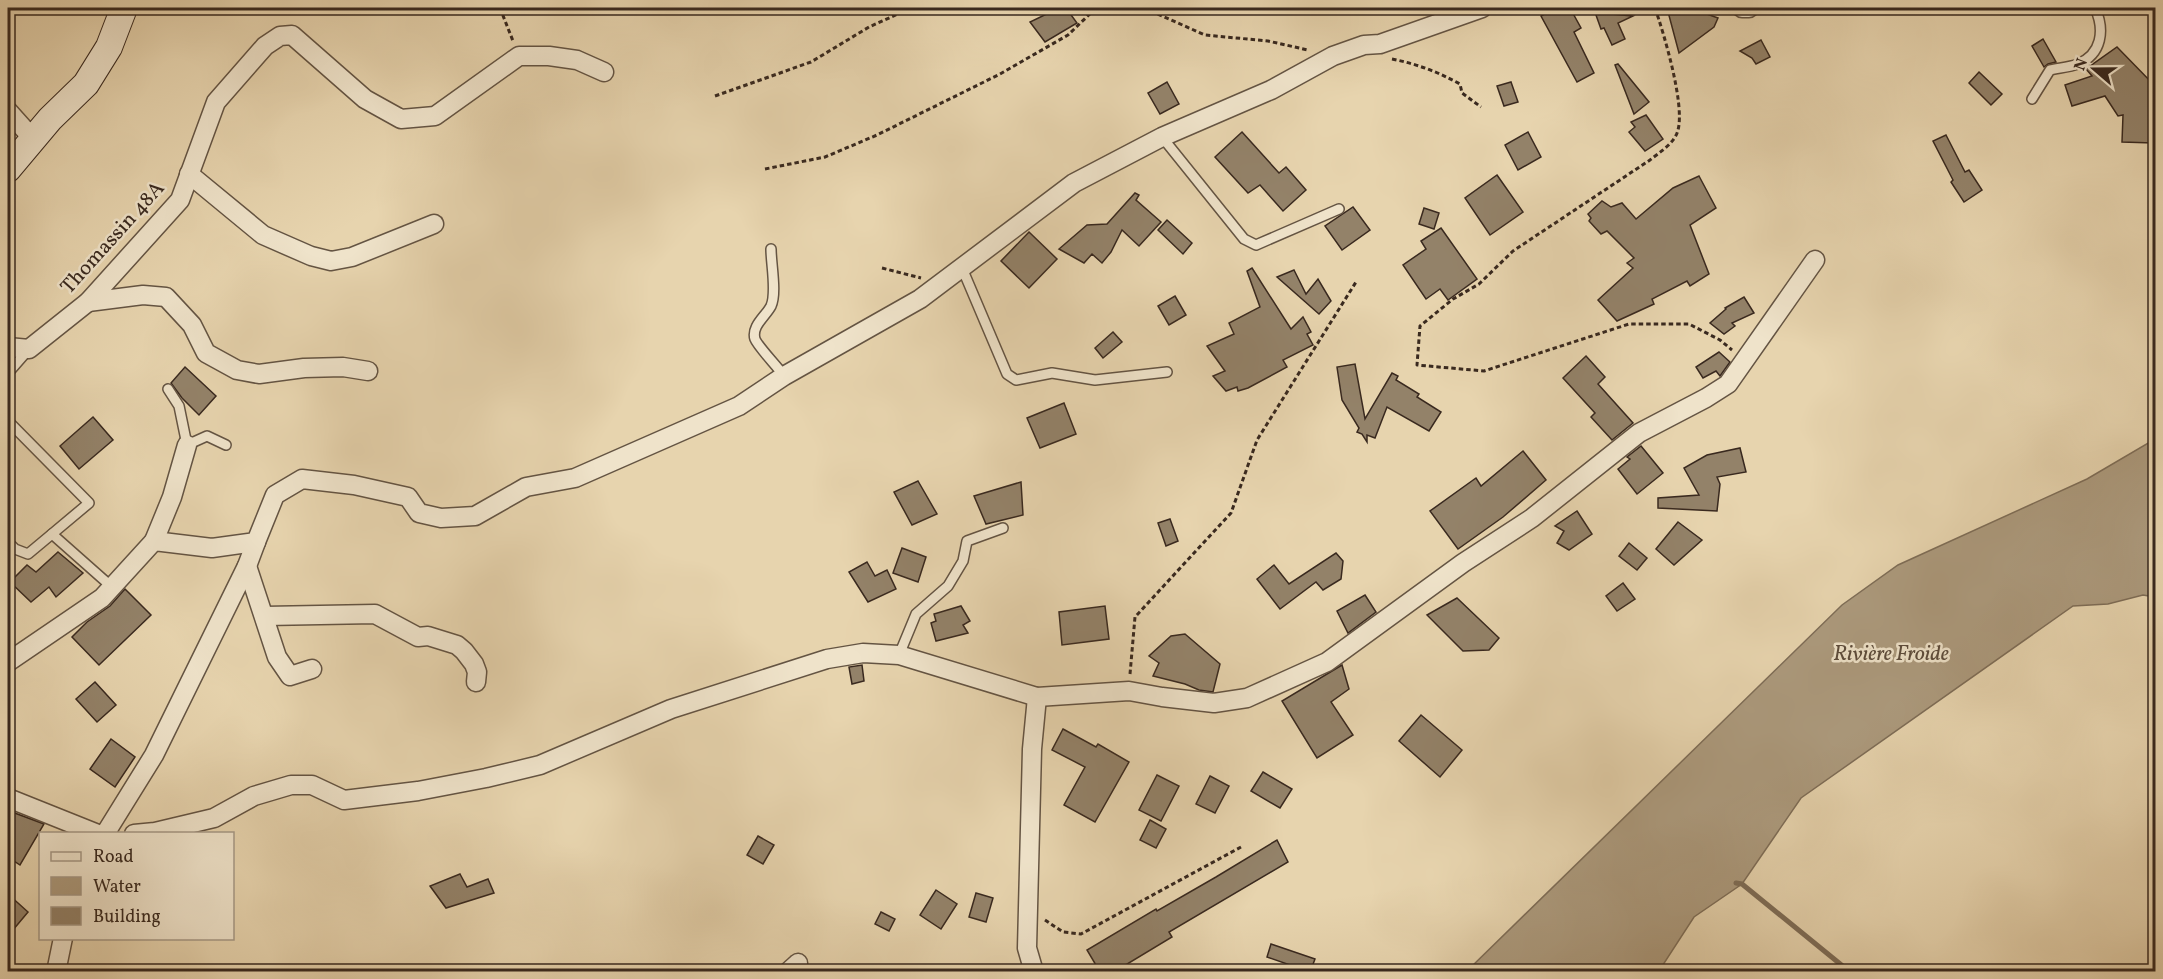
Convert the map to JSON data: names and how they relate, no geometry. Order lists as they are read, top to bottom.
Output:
{
  "streets": {
    "street": ["Thomassin 48A"]
  },
  "water": ["Rivière Froide"],
  "legend": ["Road", "Water", "Building"],
  "north": "left"
}
